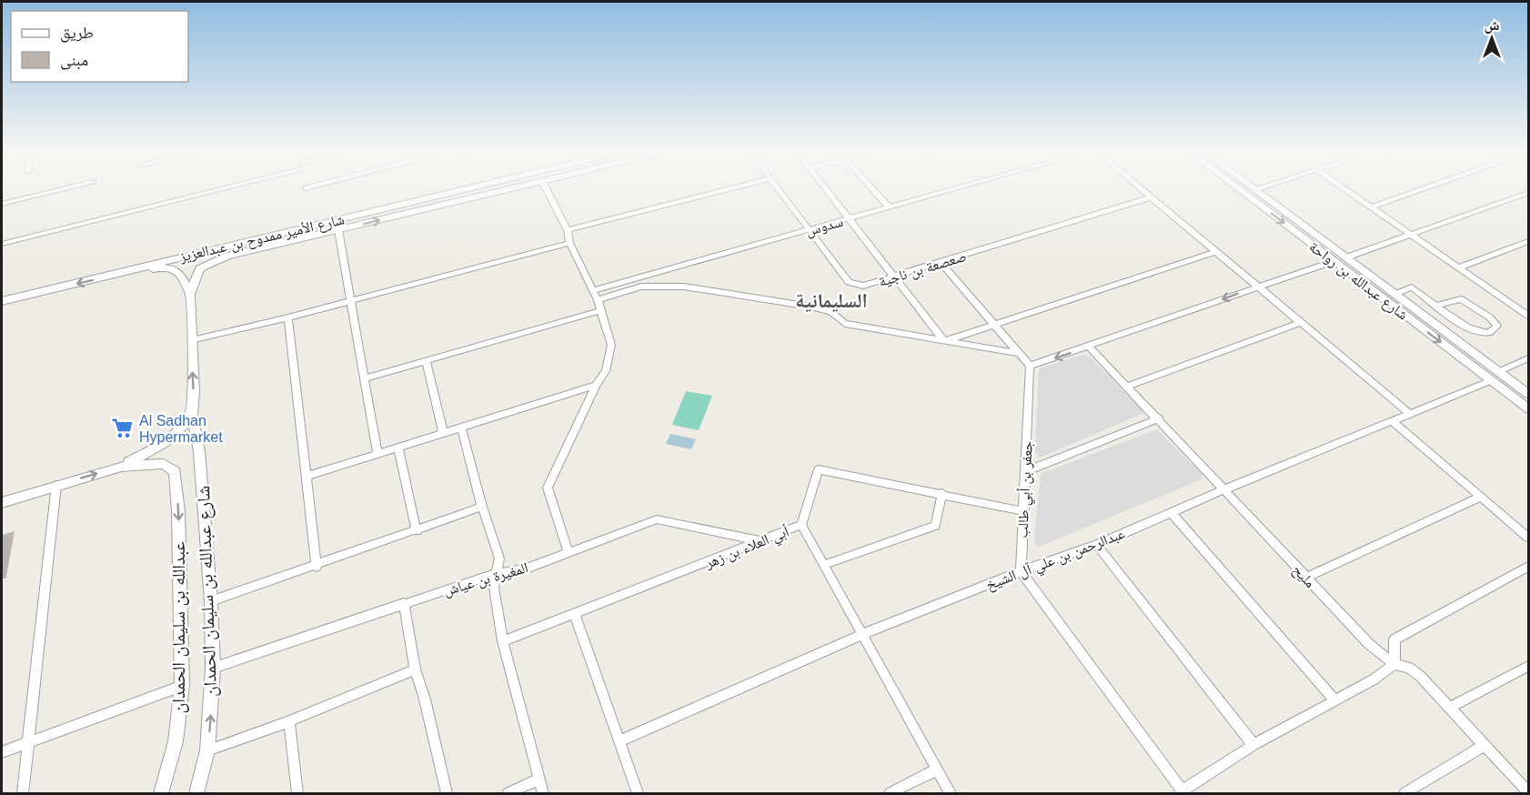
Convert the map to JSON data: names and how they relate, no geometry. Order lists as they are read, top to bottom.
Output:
{
  "streets": {
    "street": [
      "سدوس",
      "شارع الأمير ممدوح بن عبدالعزيز",
      "صعصعة بن ناجية",
      "شارع عبدالله بن رواحة",
      "جعفر بن أبي طالب",
      "أبي العلاء بن زهر",
      "عبدالرحمن بن علي آل الشيخ",
      "مليح",
      "المغيرة بن عياش",
      "شارع عبدالله بن سليمان الحمدان",
      "عبدالله بن سليمان الحمدان"
    ]
  },
  "crossings": [
    ["سدوس", "صعصعة بن ناجية"],
    ["شارع عبدالله بن رواحة", "عبدالرحمن بن علي آل الشيخ"],
    ["جعفر بن أبي طالب", "أبي العلاء بن زهر"],
    ["جعفر بن أبي طالب", "عبدالرحمن بن علي آل الشيخ"],
    ["أبي العلاء بن زهر", "المغيرة بن عياش"],
    ["عبدالرحمن بن علي آل الشيخ", "مليح"],
    ["المغيرة بن عياش", "شارع عبدالله بن سليمان الحمدان"]
  ],
  "one_way": ["عبدالله بن سليمان الحمدان"],
  "districts": ["السليمانية"],
  "places": {
    "supermarket": ["Al Sadhan Hypermarket"]
  },
  "legend": ["طريق", "مبنى"],
  "north": "top"
}
